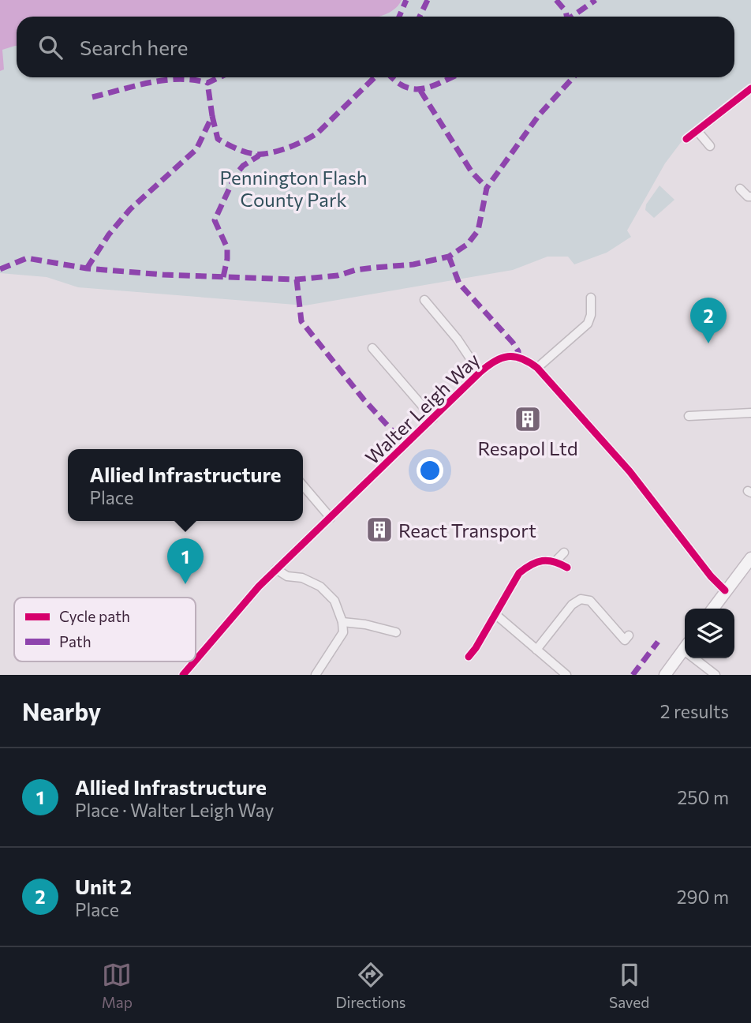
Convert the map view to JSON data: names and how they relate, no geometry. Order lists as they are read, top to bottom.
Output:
{
  "streets": {
    "street": ["Walter Leigh Way"]
  },
  "parks": ["Pennington Flash County Park"],
  "places": {
    "building": ["Resapol Ltd", "React Transport"]
  },
  "legend": ["Cycle path", "Path"],
  "page": {
    "search": "Search here",
    "pins": ["2", "1"],
    "popup": ["Allied Infrastructure", "Place"],
    "heading": ["Nearby", "2 results"],
    "list": [
      {
        "mark": "1",
        "name": "Allied Infrastructure",
        "note": "Place · Walter Leigh Way",
        "value": "250 m"
      },
      {
        "mark": "2",
        "name": "Unit 2",
        "note": "Place",
        "value": "290 m"
      }
    ],
    "nav": ["Map", "Directions", "Saved"]
  }
}
